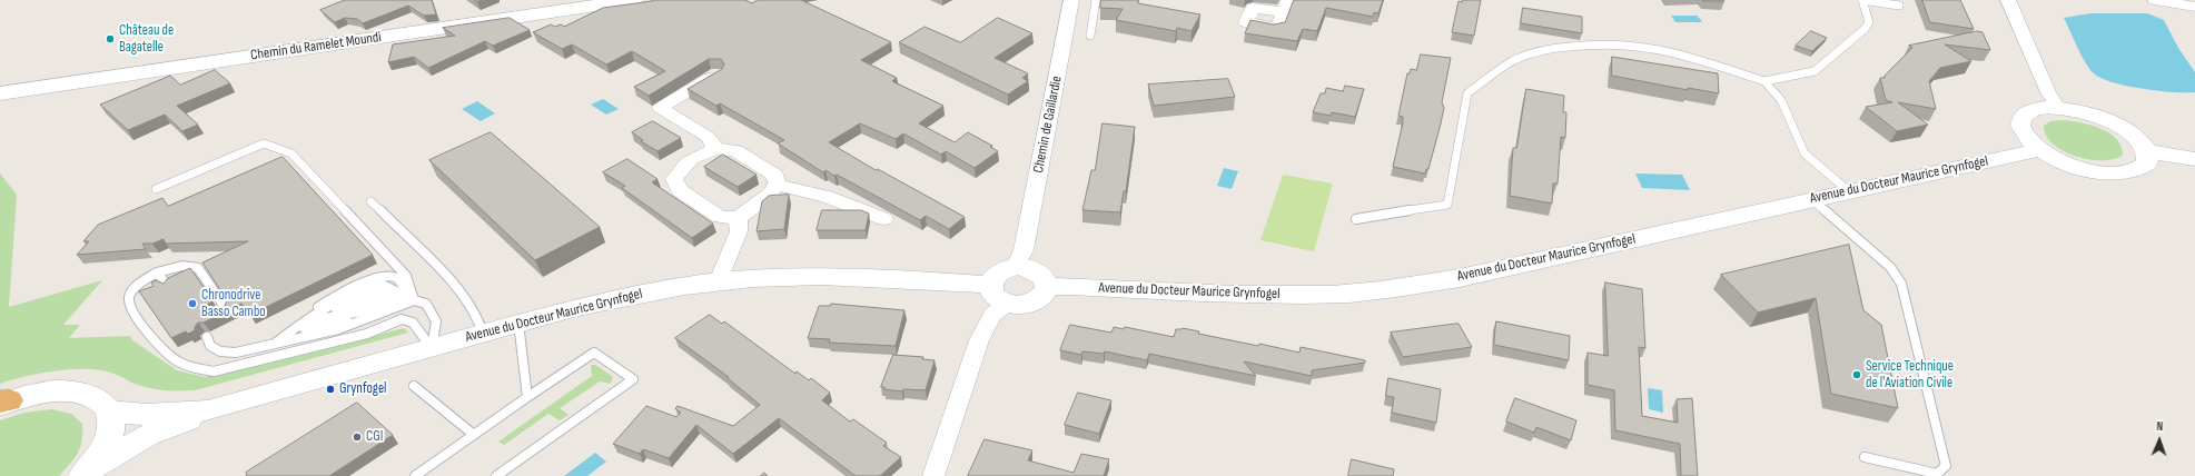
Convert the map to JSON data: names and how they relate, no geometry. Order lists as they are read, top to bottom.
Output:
{
  "streets": {
    "main road": ["Chemin du Ramelet Moundi"],
    "street": ["Chemin de Gaillardie", "Avenue du Docteur Maurice Grynfogel"]
  },
  "crossings": [
    ["Chemin de Gaillardie", "Avenue du Docteur Maurice Grynfogel"]
  ],
  "places": [
    "Château de Bagatelle",
    "Chronodrive Basso Cambo",
    "Service Technique de l'Aviation Civile",
    "Grynfogel",
    "CGI"
  ],
  "north": "top"
}
